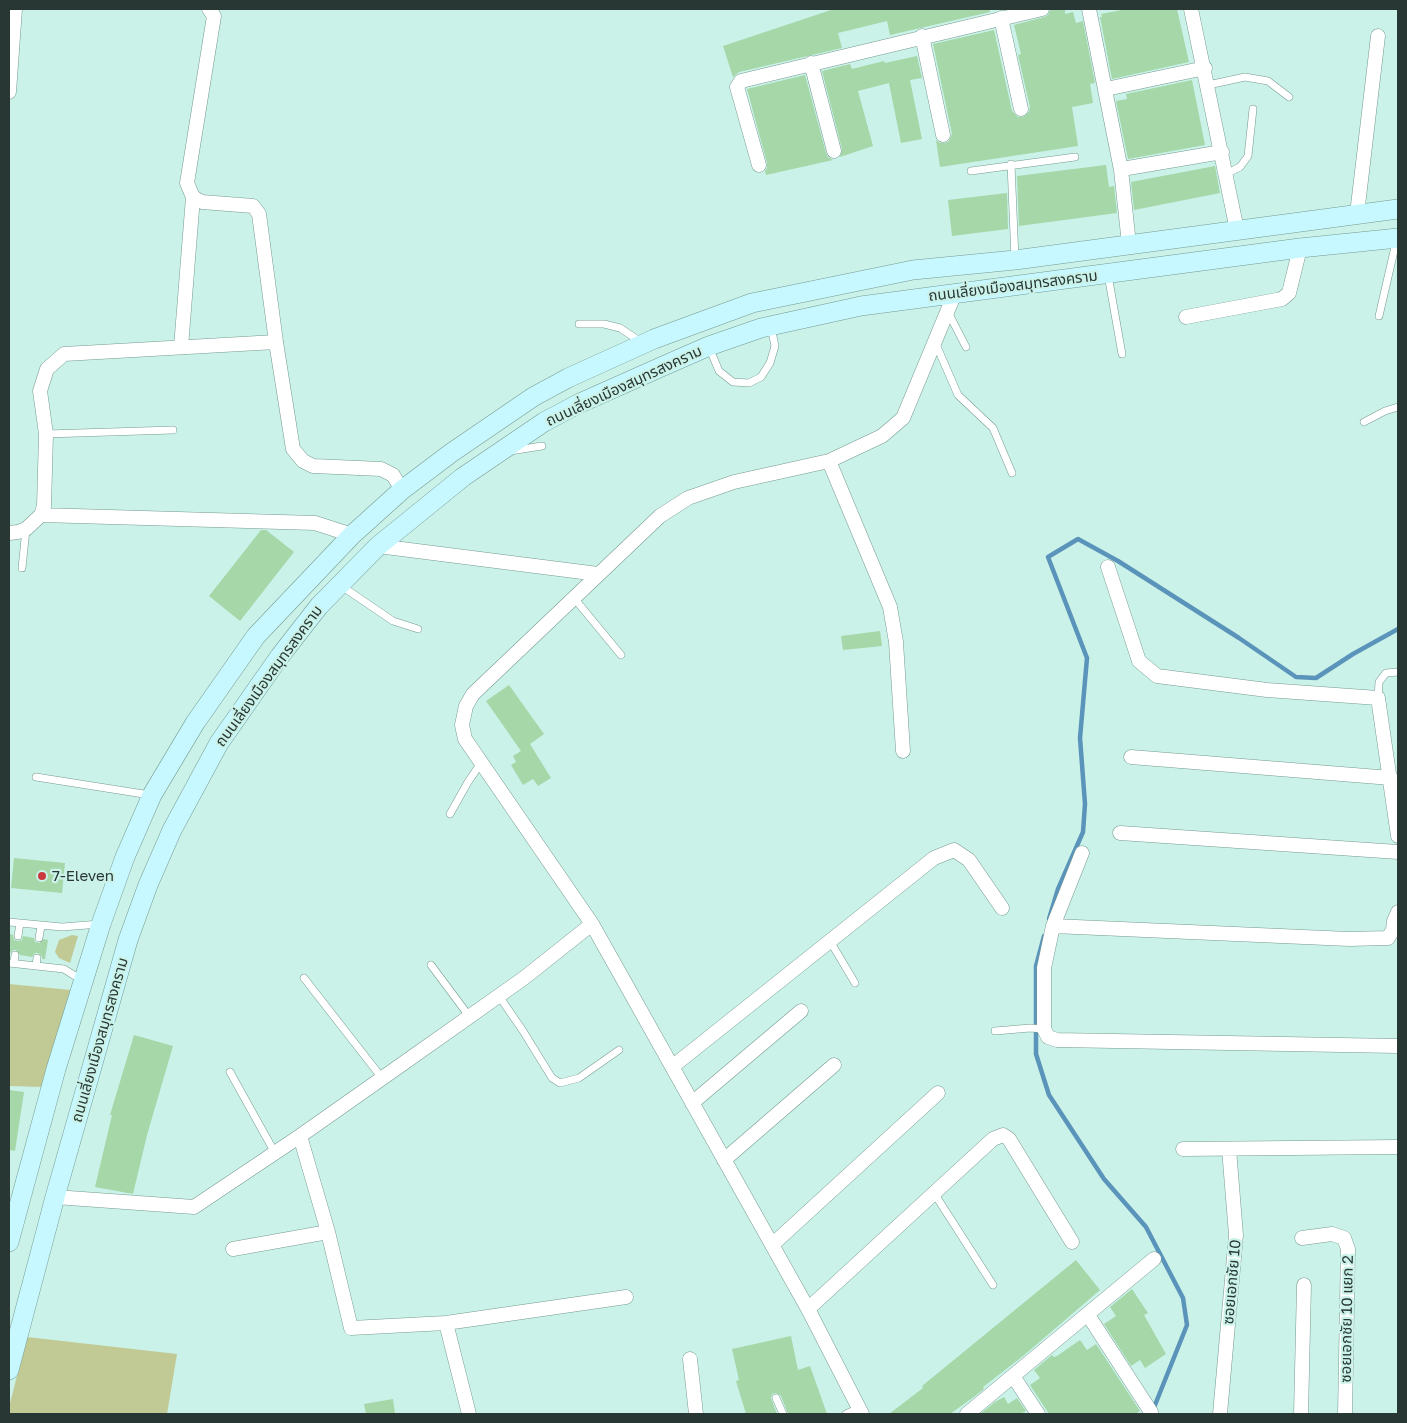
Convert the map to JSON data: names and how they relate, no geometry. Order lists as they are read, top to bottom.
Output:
{
  "streets": {
    "main road": ["ถนนเลี่ยงเมืองสมุทรสงคราม"],
    "street": ["ซอยเอกชัย 10", "ซอยเอกชัย 10 แยก 2"]
  },
  "places": ["7-Eleven"]
}
